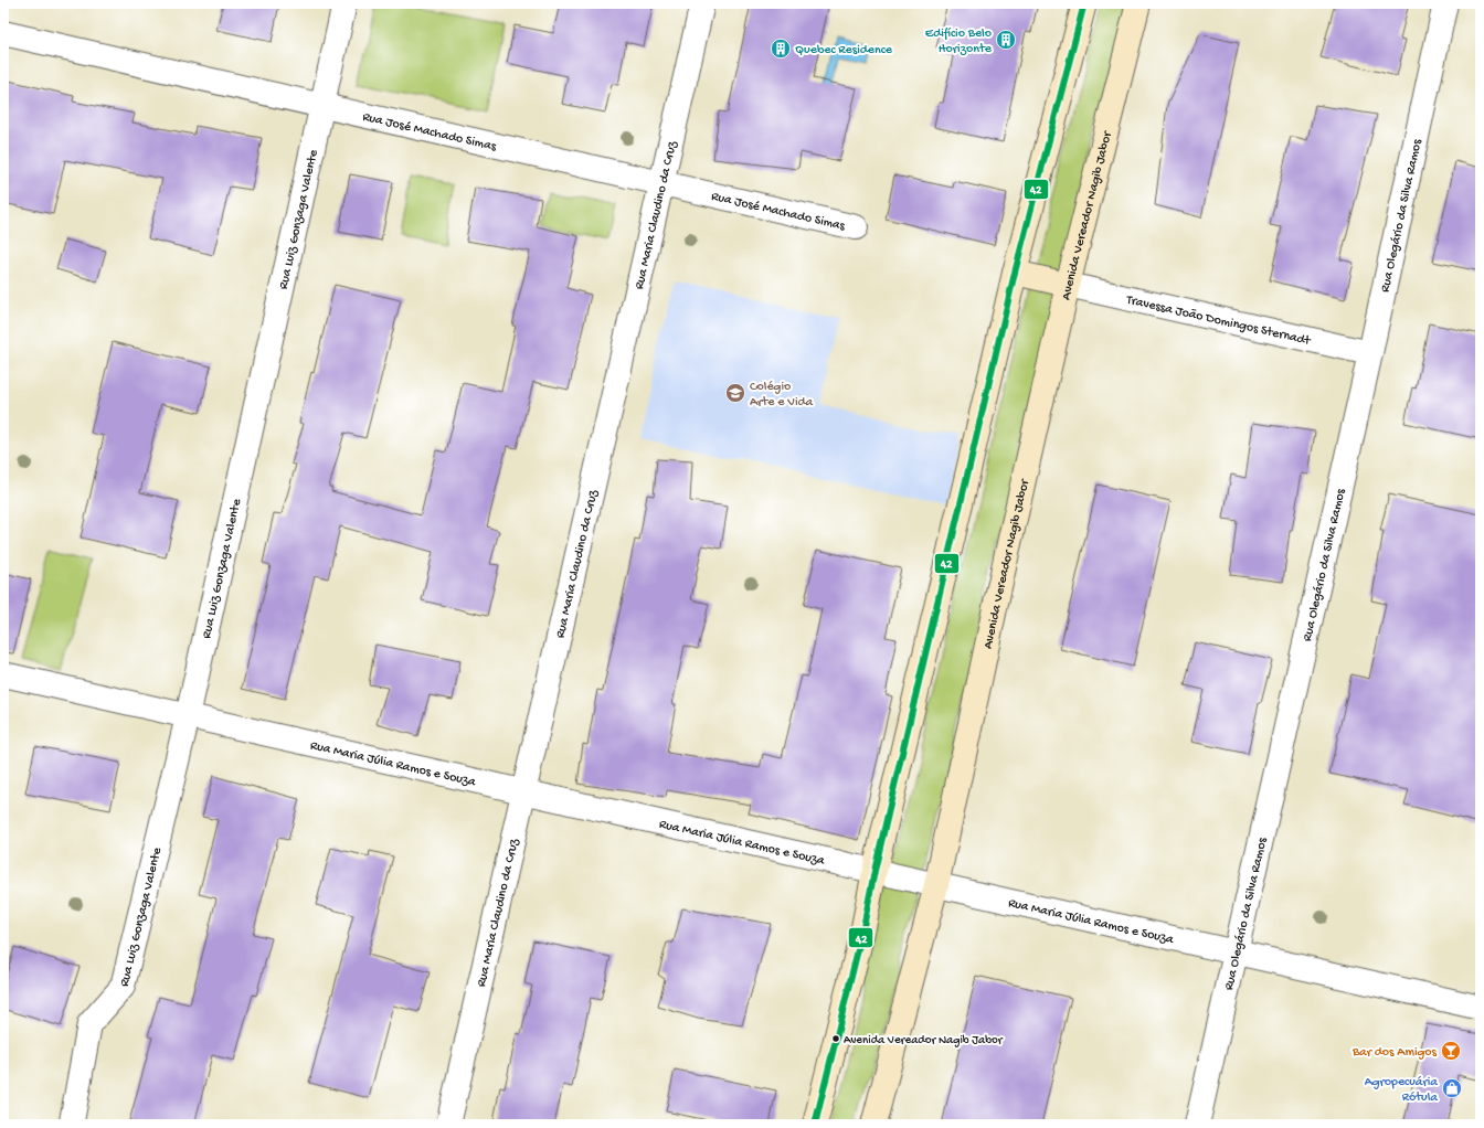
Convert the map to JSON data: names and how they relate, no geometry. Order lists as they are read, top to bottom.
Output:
{
  "streets": {
    "main road": ["Avenida Vereador Nagib Jabor"],
    "street": [
      "Rua José Machado Simas",
      "Rua Maria Claudino da Cruz",
      "Rua Olegário da Silva Ramos",
      "Rua Luiz Gonzaga Valente",
      "Travessa João Domingos Sternadt",
      "Rua Maria Júlia Ramos e Souza"
    ]
  },
  "crossings": [
    ["Rua José Machado Simas", "Rua Maria Claudino da Cruz"],
    ["Rua José Machado Simas", "Rua Luiz Gonzaga Valente"],
    ["Rua Maria Claudino da Cruz", "Rua Maria Júlia Ramos e Souza"],
    ["Avenida Vereador Nagib Jabor", "Travessa João Domingos Sternadt"],
    ["Avenida Vereador Nagib Jabor", "Rua Maria Júlia Ramos e Souza"],
    ["Rua Olegário da Silva Ramos", "Travessa João Domingos Sternadt"],
    ["Rua Olegário da Silva Ramos", "Rua Maria Júlia Ramos e Souza"],
    ["Rua Luiz Gonzaga Valente", "Rua Maria Júlia Ramos e Souza"]
  ],
  "places": {
    "building": ["Edifício Belo Horizonte", "Quebec Residence"],
    "school or university": ["Colégio Arte e Vida"],
    "other": ["Avenida Vereador Nagib Jabor"],
    "bar": ["Bar dos Amigos"],
    "shop": ["Agropecuária Rótula"]
  },
  "lines": ["transit line 42"]
}
